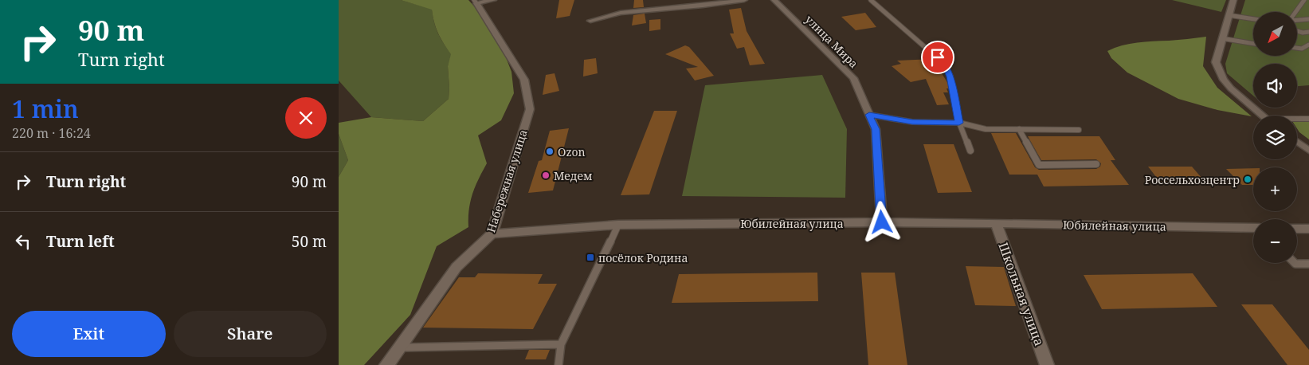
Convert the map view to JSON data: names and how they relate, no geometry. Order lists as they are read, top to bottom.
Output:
{
  "streets": {
    "street": [
      "улица Мира",
      "Набережная улица",
      "Юбилейная улица",
      "Школьная улица"
    ]
  },
  "crossings": [
    ["улица Мира", "Юбилейная улица"],
    ["Набережная улица", "Юбилейная улица"],
    ["Юбилейная улица", "Школьная улица"]
  ],
  "places": {
    "other": ["Ozon", "Медем", "Россельхозцентр"],
    "transit": ["посёлок Родина"]
  },
  "north": "bottom left",
  "page": {
    "turn": ["90 m", "Turn right"],
    "map_buttons": ["+", "−"],
    "heading": ["1 min", "220 m · 16:24"],
    "list": [
      {
        "name": "Turn right",
        "value": "90 m"
      },
      {
        "name": "Turn left",
        "value": "50 m"
      }
    ],
    "buttons": ["Exit", "Share"]
  }
}
